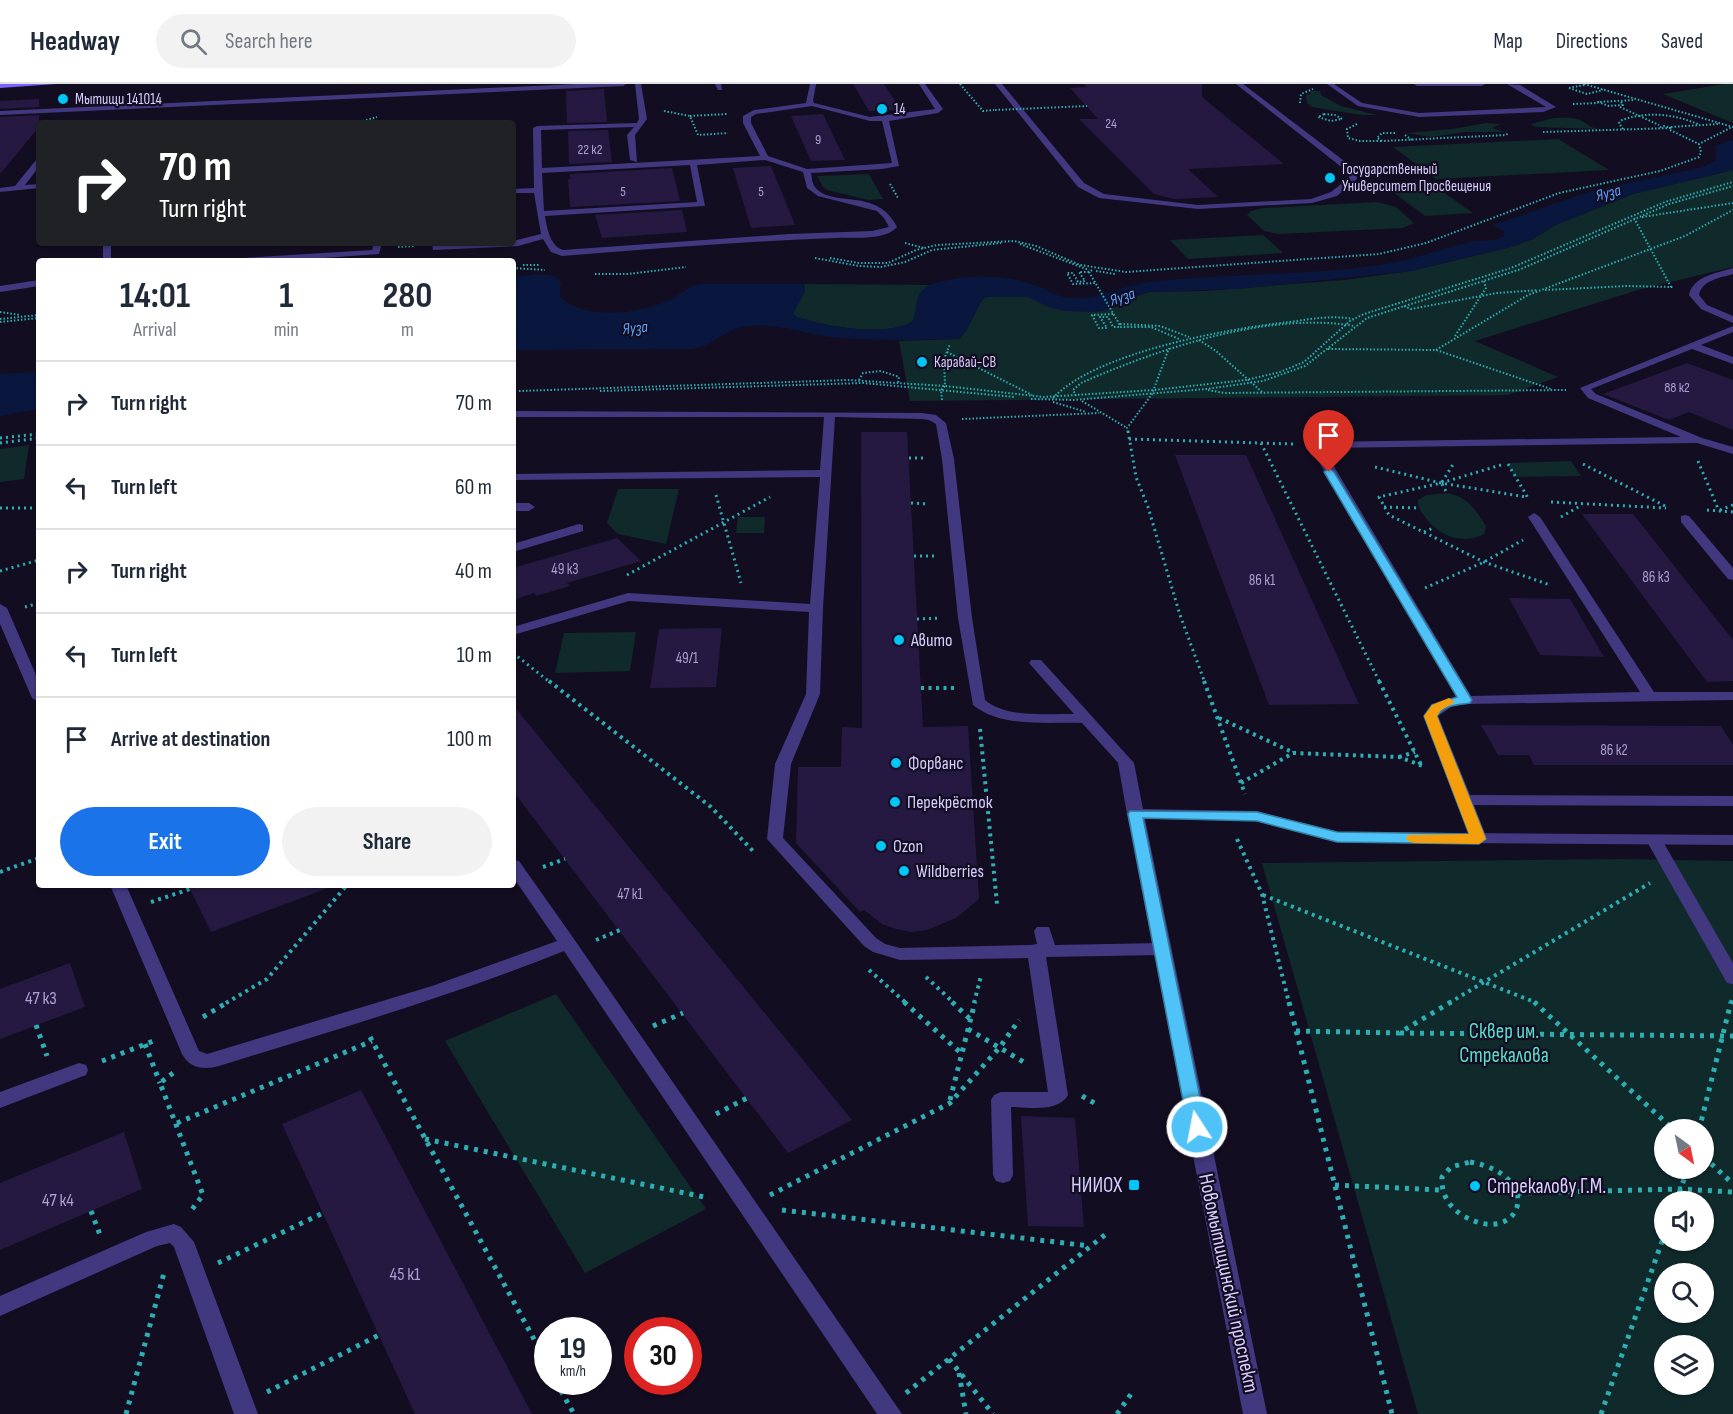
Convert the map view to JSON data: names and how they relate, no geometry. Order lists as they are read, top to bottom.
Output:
{
  "streets": {
    "street": ["Новомытищинский проспект"]
  },
  "water": ["Яуза"],
  "parks": ["Сквер им. Стрекалова"],
  "places": {
    "other": [
      "Мытищи 141014",
      "14",
      "Государственный Университет Просвещения",
      "Каравай-СВ",
      "Авито",
      "Форванс",
      "Перекрёсток",
      "Ozon",
      "Wildberries",
      "Стрекалову Г.М."
    ],
    "transit": ["НИИОХ"]
  },
  "house_numbers": [
    "24",
    "9",
    "22 к2",
    "5",
    "5",
    "88 к2",
    "49 к3",
    "86 к3",
    "86 к1",
    "49/1",
    "86 к2",
    "47 к1",
    "47 к3",
    "47 к4",
    "45 к1"
  ],
  "north": "bottom right",
  "page": {
    "header": "Headway",
    "search": "Search here",
    "nav": ["Map", "Directions", "Saved"],
    "turn": ["70 m", "Turn right"],
    "eta": [
      "14:01",
      "Arrival",
      "1",
      "min",
      "280",
      "m"
    ],
    "list": [
      {
        "name": "Turn right",
        "value": "70 m"
      },
      {
        "name": "Turn left",
        "value": "60 m"
      },
      {
        "name": "Turn right",
        "value": "40 m"
      },
      {
        "name": "Turn left",
        "value": "10 m"
      },
      {
        "name": "Arrive at destination",
        "value": "100 m"
      }
    ],
    "buttons": ["Exit", "Share"],
    "speed": "19 km/h",
    "limit": "30"
  }
}
